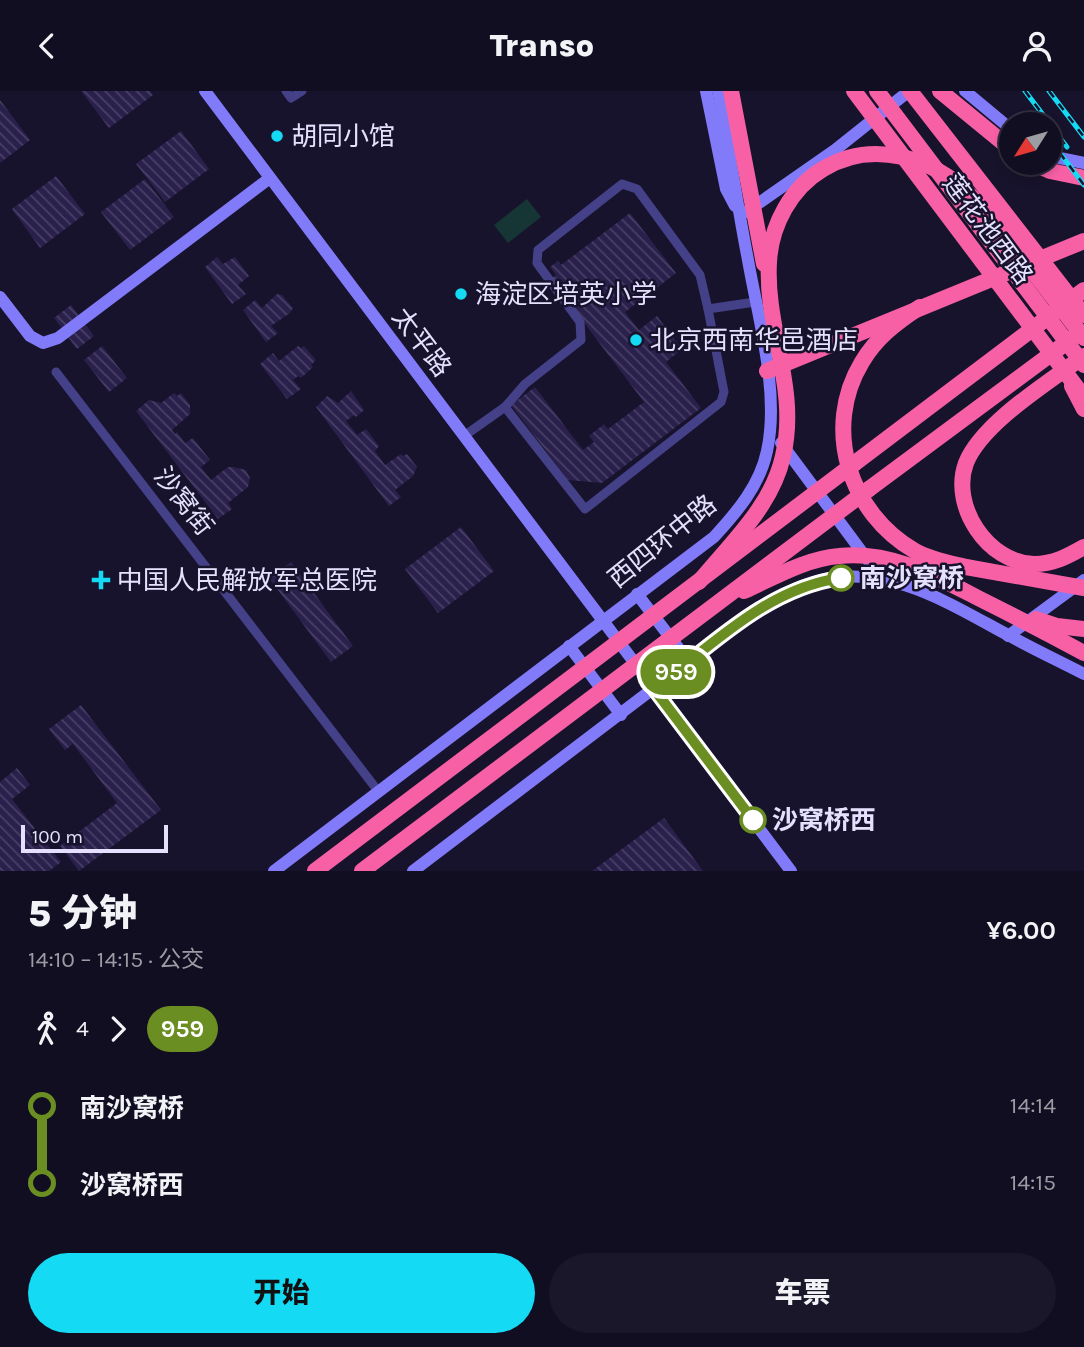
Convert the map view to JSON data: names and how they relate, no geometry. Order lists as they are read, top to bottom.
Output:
{
  "streets": {
    "highway": ["莲花池西路", "西四环中路"],
    "street": ["太平路", "沙窝街"]
  },
  "crossings": [
    ["太平路", "西四环中路"],
    ["沙窝街", "西四环中路"]
  ],
  "places": {
    "other": [
      "胡同小馆",
      "海淀区培英小学",
      "北京西南华邑酒店",
      "南沙窝桥",
      "沙窝桥西"
    ],
    "health": ["中国人民解放军总医院"]
  },
  "lines": ["bus line 959"],
  "scale_bar": "100 m",
  "north": "bottom left",
  "page": {
    "header": "Transo",
    "on_map": "959",
    "scale": "100 m",
    "heading": ["5 分钟", "14:10 – 14:15 · 公交", "¥6.00"],
    "legs": ["4", "959"],
    "list": [
      {
        "name": "南沙窝桥",
        "value": "14:14"
      },
      {
        "name": "沙窝桥西",
        "value": "14:15"
      }
    ],
    "buttons": ["开始", "车票"]
  }
}
